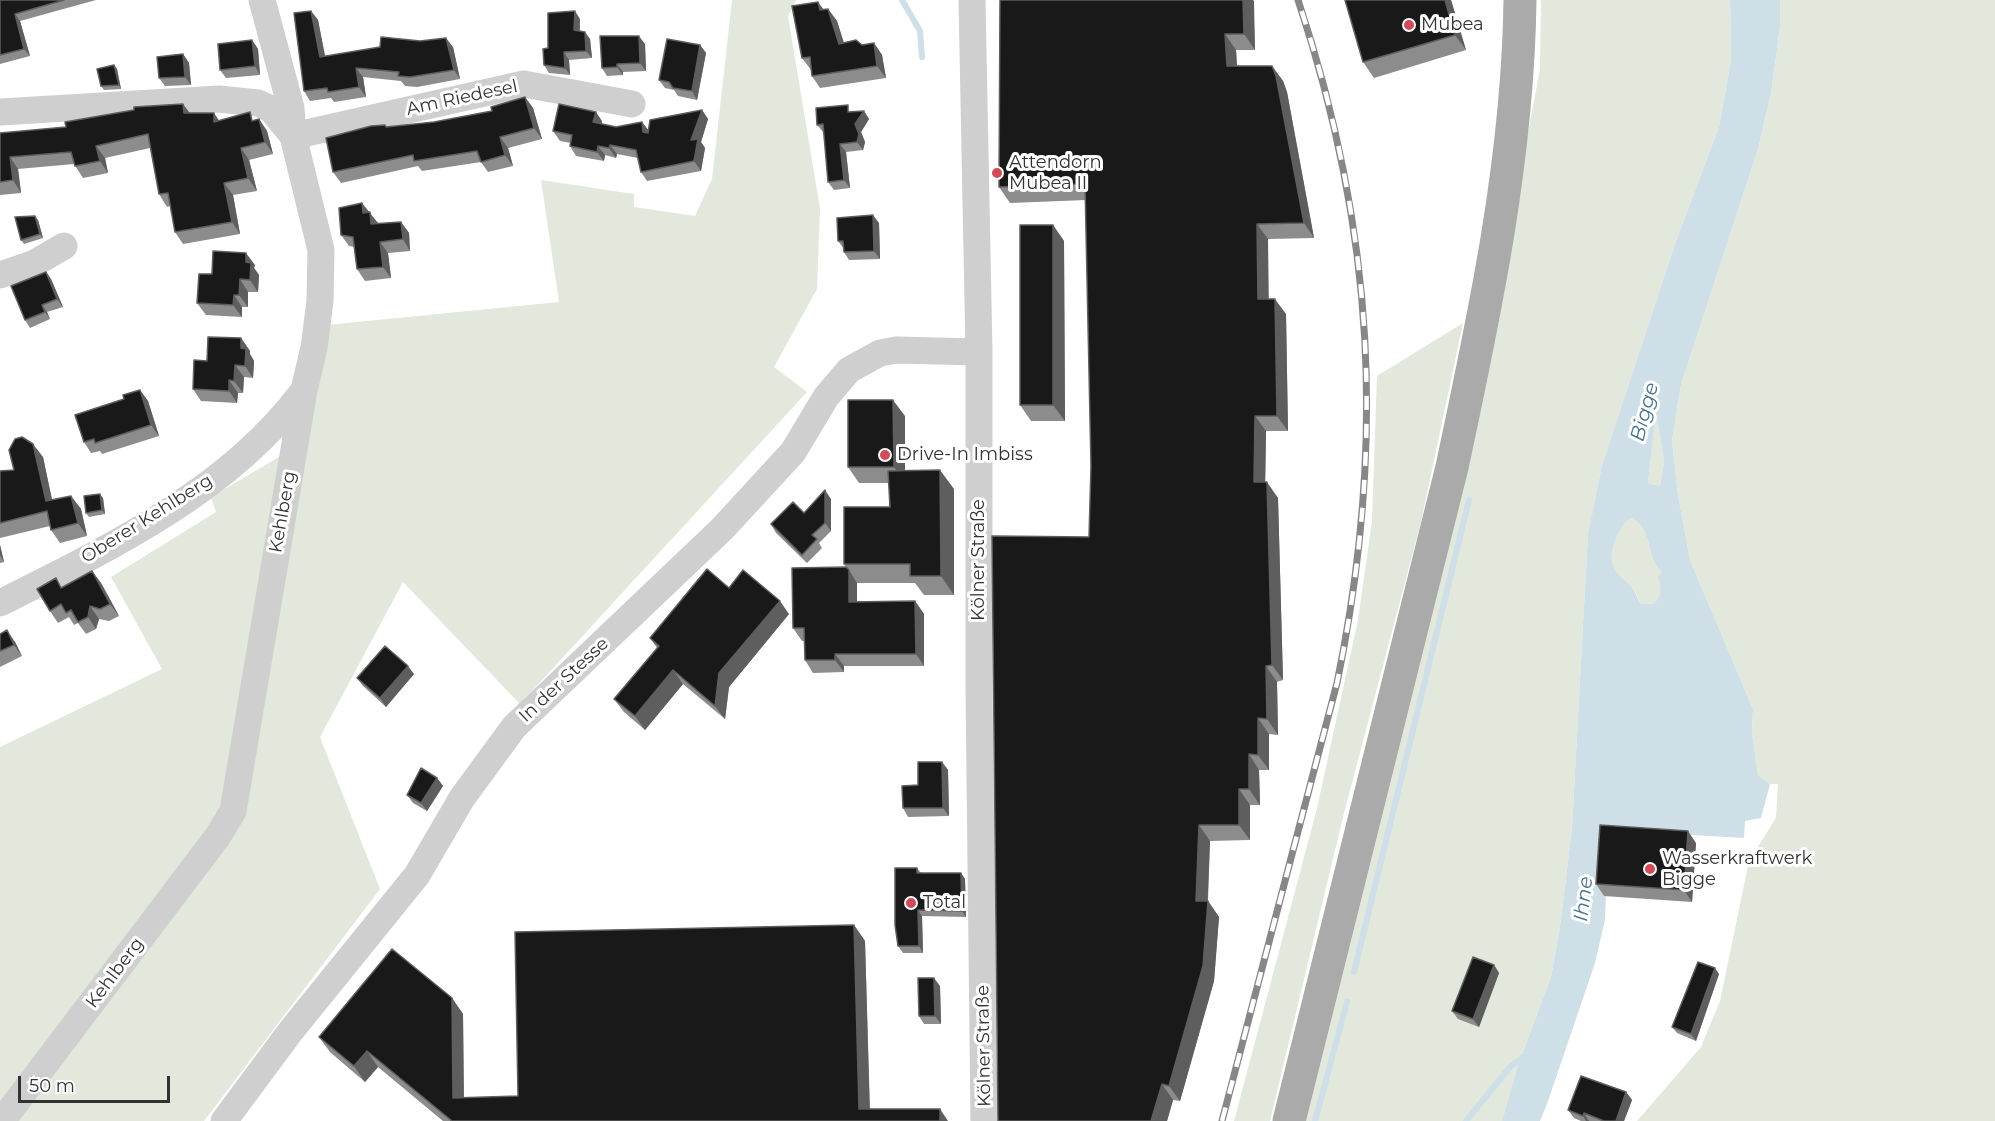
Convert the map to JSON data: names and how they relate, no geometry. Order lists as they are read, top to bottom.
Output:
{
  "streets": {
    "street": [
      "Am Riedesel",
      "Kehlberg",
      "Oberer Kehlberg",
      "Kölner Straße",
      "In der Stesse"
    ]
  },
  "crossings": [
    ["Am Riedesel", "Kehlberg"],
    ["Kehlberg", "Oberer Kehlberg"],
    ["Kölner Straße", "In der Stesse"]
  ],
  "water": ["Bigge", "Ihne"],
  "places": [
    "Mubea",
    "Attendorn Mubea II",
    "Drive-In Imbiss",
    "Wasserkraftwerk Bigge",
    "Total"
  ],
  "scale_bar": "50 m"
}
